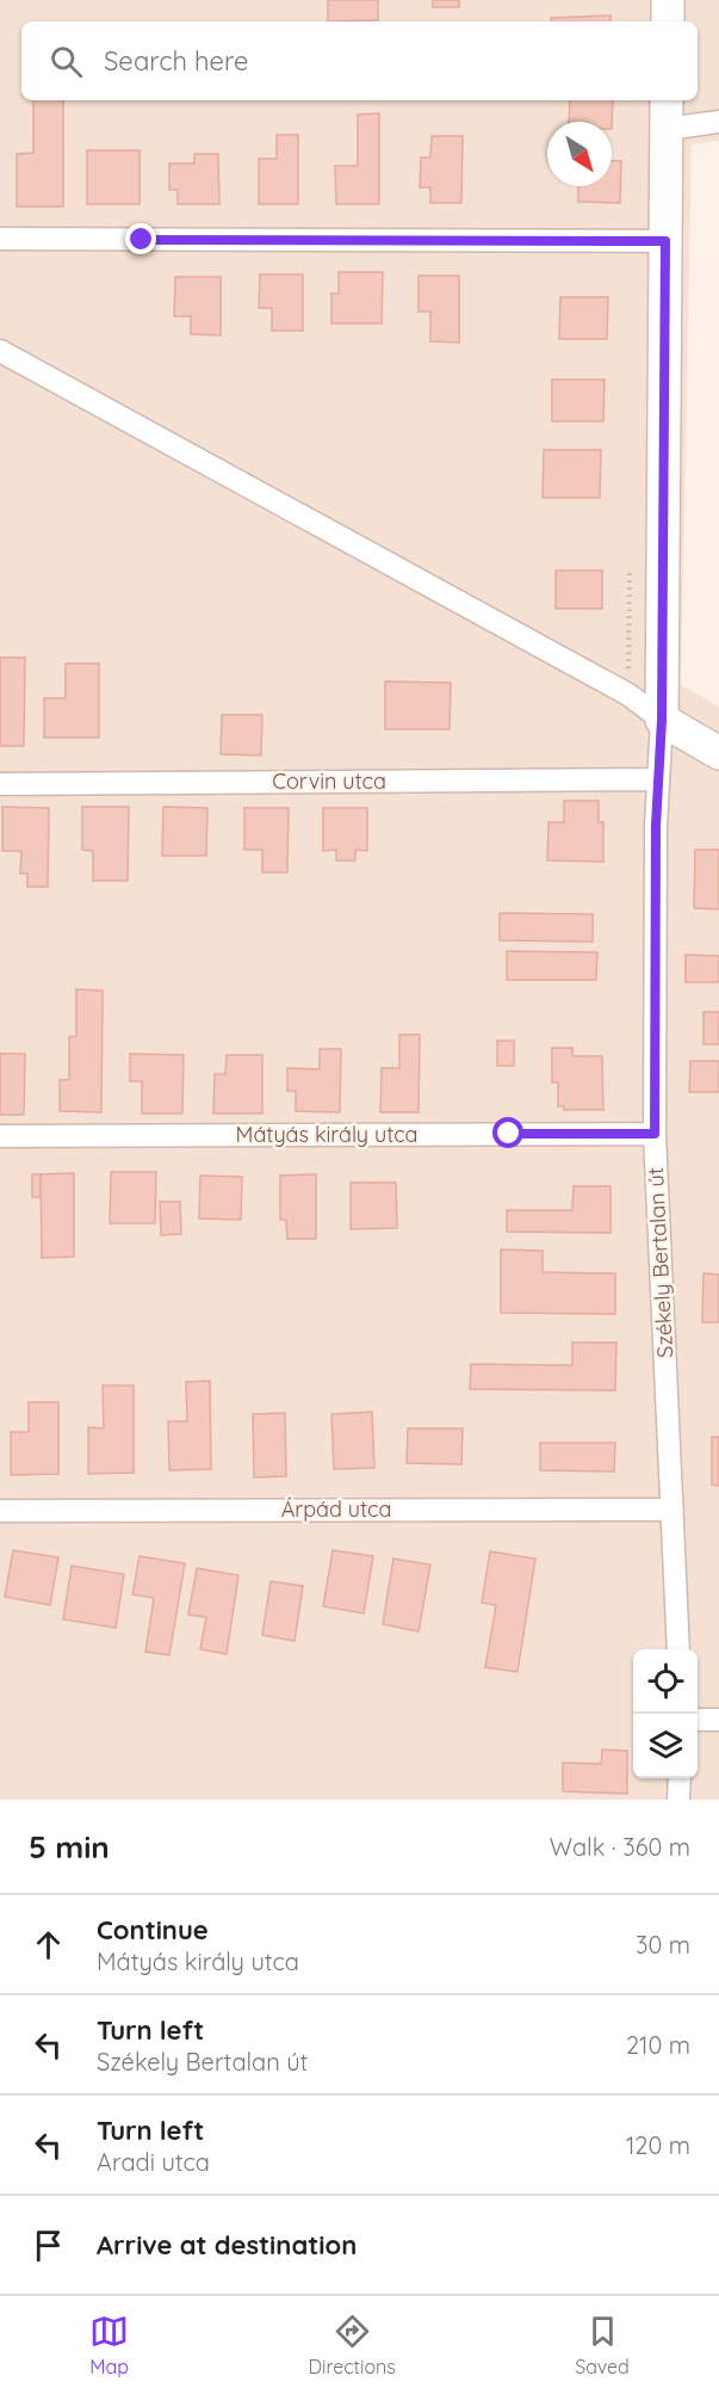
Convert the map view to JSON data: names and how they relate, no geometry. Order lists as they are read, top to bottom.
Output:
{
  "streets": {
    "street": [
      "Corvin utca",
      "Mátyás király utca",
      "Székely Bertalan út",
      "Árpád utca"
    ]
  },
  "crossings": [
    ["Corvin utca", "Székely Bertalan út"],
    ["Mátyás király utca", "Székely Bertalan út"],
    ["Székely Bertalan út", "Árpád utca"]
  ],
  "north": "bottom right",
  "page": {
    "search": "Search here",
    "heading": ["5 min", "Walk · 360 m"],
    "list": [
      ["Continue", "Mátyás király utca", "30 m"],
      ["Turn left", "Székely Bertalan út", "210 m"],
      ["Turn left", "Aradi utca", "120 m"],
      "Arrive at destination"
    ],
    "nav": ["Map", "Directions", "Saved"]
  }
}
